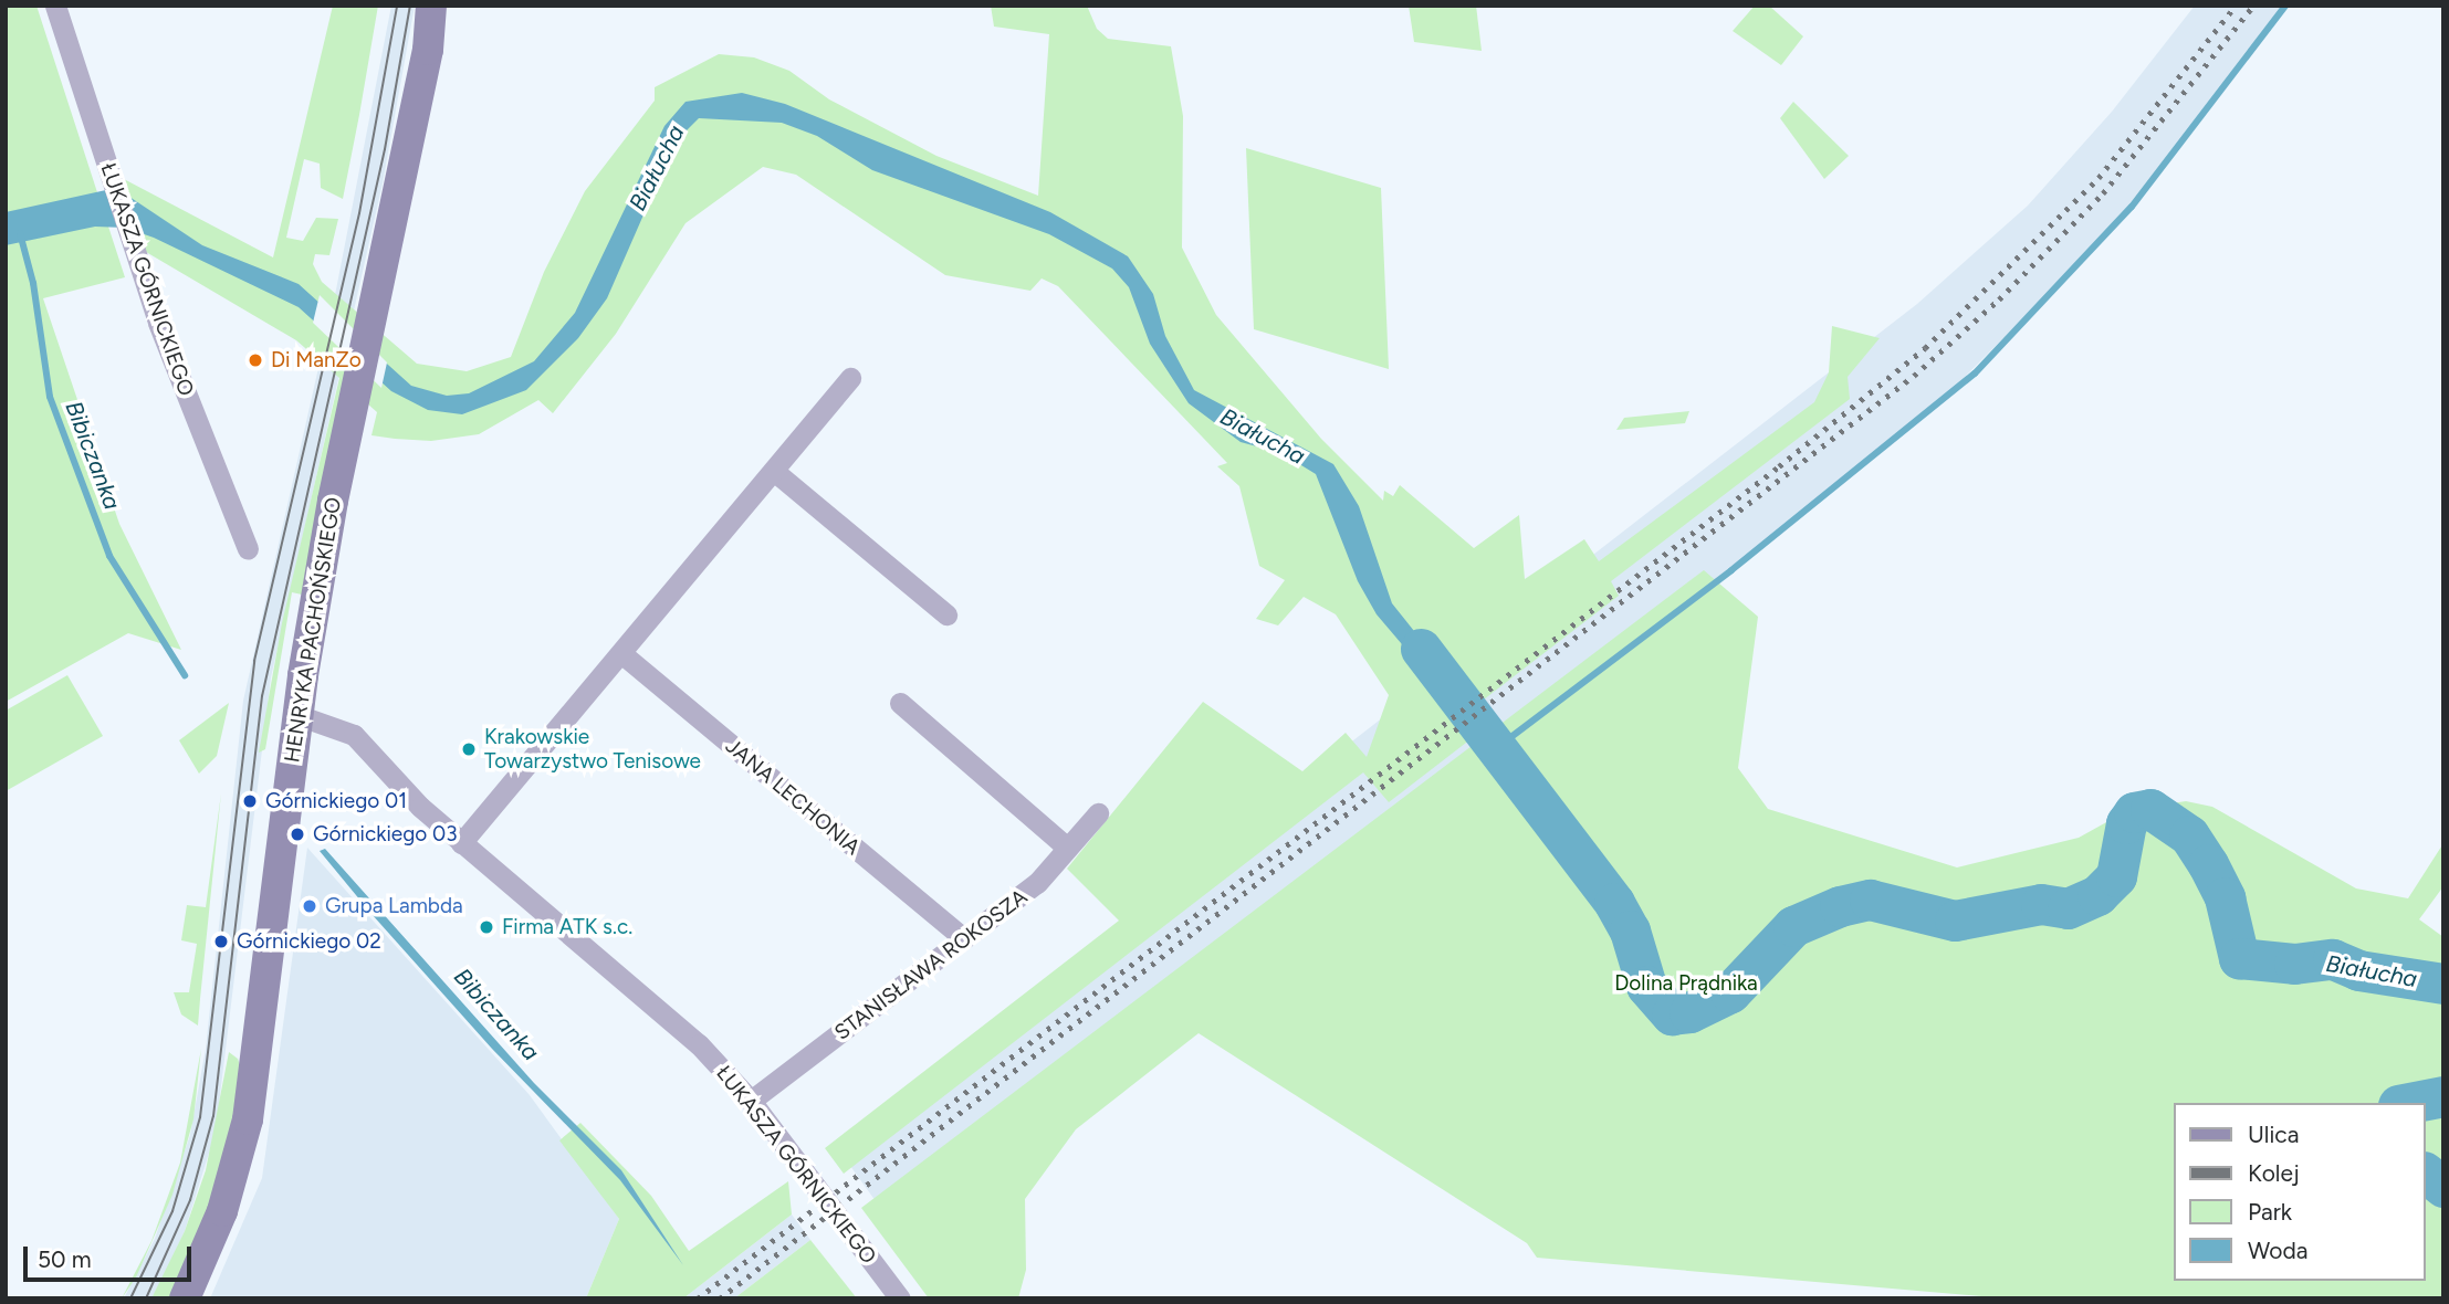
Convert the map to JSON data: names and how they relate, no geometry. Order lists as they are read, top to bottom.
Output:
{
  "streets": {
    "street": [
      "ŁUKASZA GÓRNICKIEGO",
      "HENRYKA PACHOŃSKIEGO",
      "JANA LECHONIA",
      "STANISŁAWA ROKOSZA"
    ]
  },
  "crossings": [
    ["ŁUKASZA GÓRNICKIEGO", "HENRYKA PACHOŃSKIEGO"],
    ["ŁUKASZA GÓRNICKIEGO", "STANISŁAWA ROKOSZA"],
    ["JANA LECHONIA", "STANISŁAWA ROKOSZA"]
  ],
  "water": ["Białucha", "Bibiczanka"],
  "parks": ["Dolina Prądnika"],
  "places": [
    "Di ManZo",
    "Krakowskie Towarzystwo Tenisowe",
    "Górnickiego 01",
    "Górnickiego 03",
    "Grupa Lambda",
    "Firma ATK s.c.",
    "Górnickiego 02"
  ],
  "legend": [
    "Ulica",
    "Kolej",
    "Park",
    "Woda"
  ],
  "scale_bar": "50 m"
}
